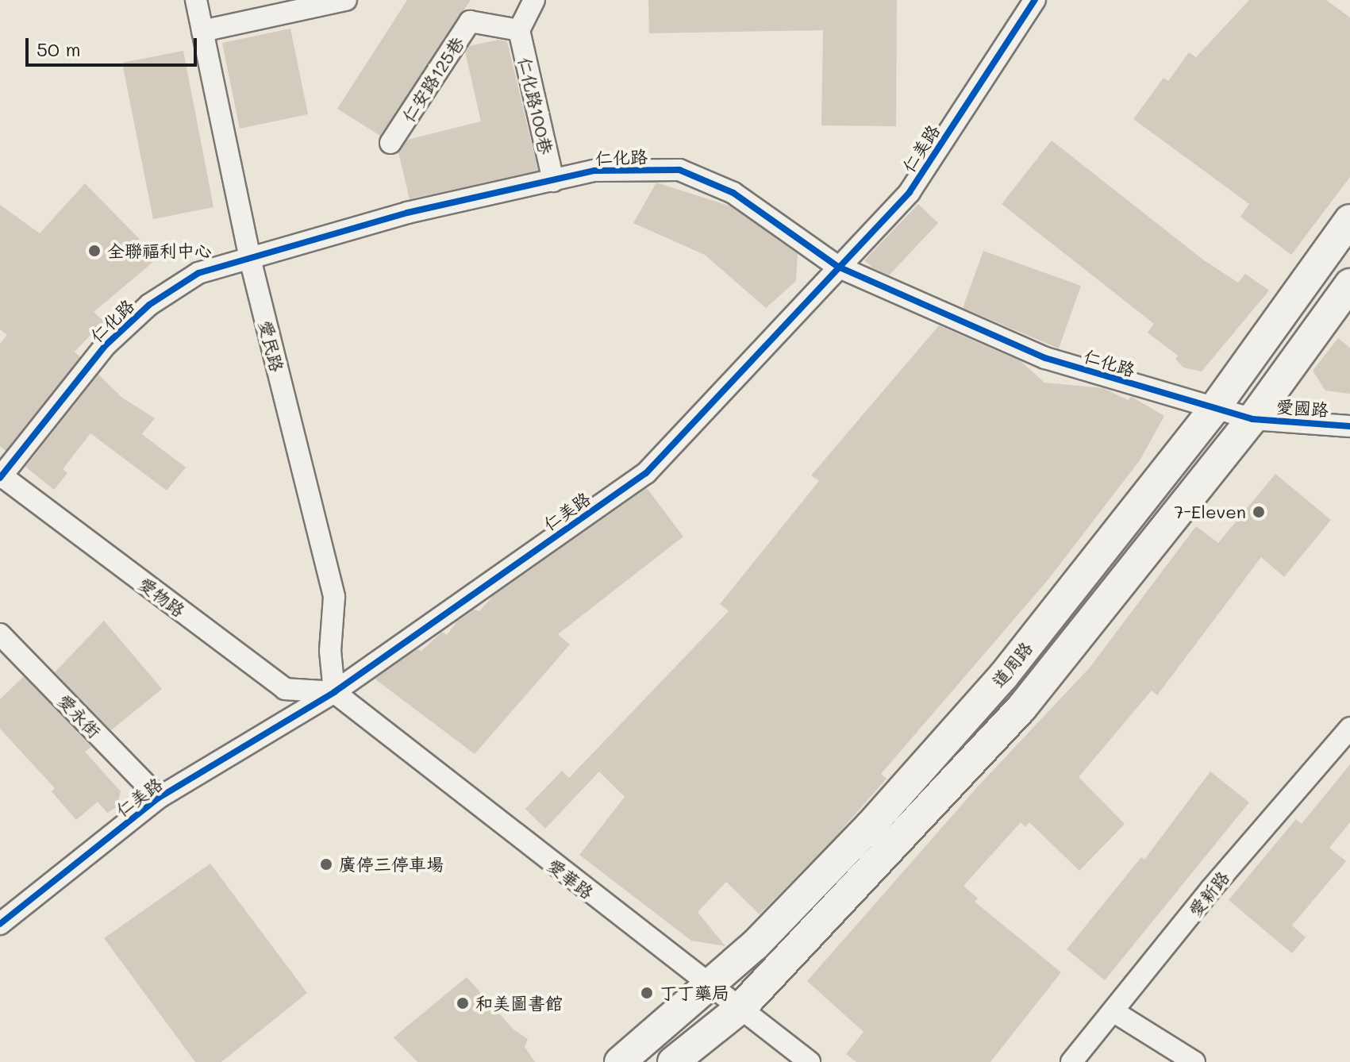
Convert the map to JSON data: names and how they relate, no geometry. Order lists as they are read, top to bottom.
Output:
{
  "streets": {
    "main road": ["道周路"],
    "street": [
      "仁安路125巷",
      "仁化路100巷",
      "仁美路",
      "仁化路",
      "愛民路",
      "愛國路",
      "愛物路",
      "愛永街",
      "愛華路",
      "愛新路"
    ]
  },
  "crossings": [
    ["仁安路125巷", "仁化路100巷"],
    ["仁化路100巷", "仁化路"],
    ["仁美路", "仁化路"],
    ["仁美路", "愛民路"],
    ["仁美路", "愛物路"],
    ["仁美路", "愛永街"],
    ["仁美路", "愛華路"],
    ["仁化路", "愛民路"],
    ["仁化路", "愛國路"],
    ["仁化路", "愛物路"],
    ["仁化路", "道周路"],
    ["愛民路", "愛物路"],
    ["愛民路", "愛華路"],
    ["愛國路", "道周路"],
    ["愛物路", "愛華路"],
    ["道周路", "愛華路"]
  ],
  "places": [
    "全聯福利中心",
    "7-Eleven",
    "廣停三停車場",
    "丁丁藥局",
    "和美圖書館"
  ],
  "scale_bar": "50 m"
}
